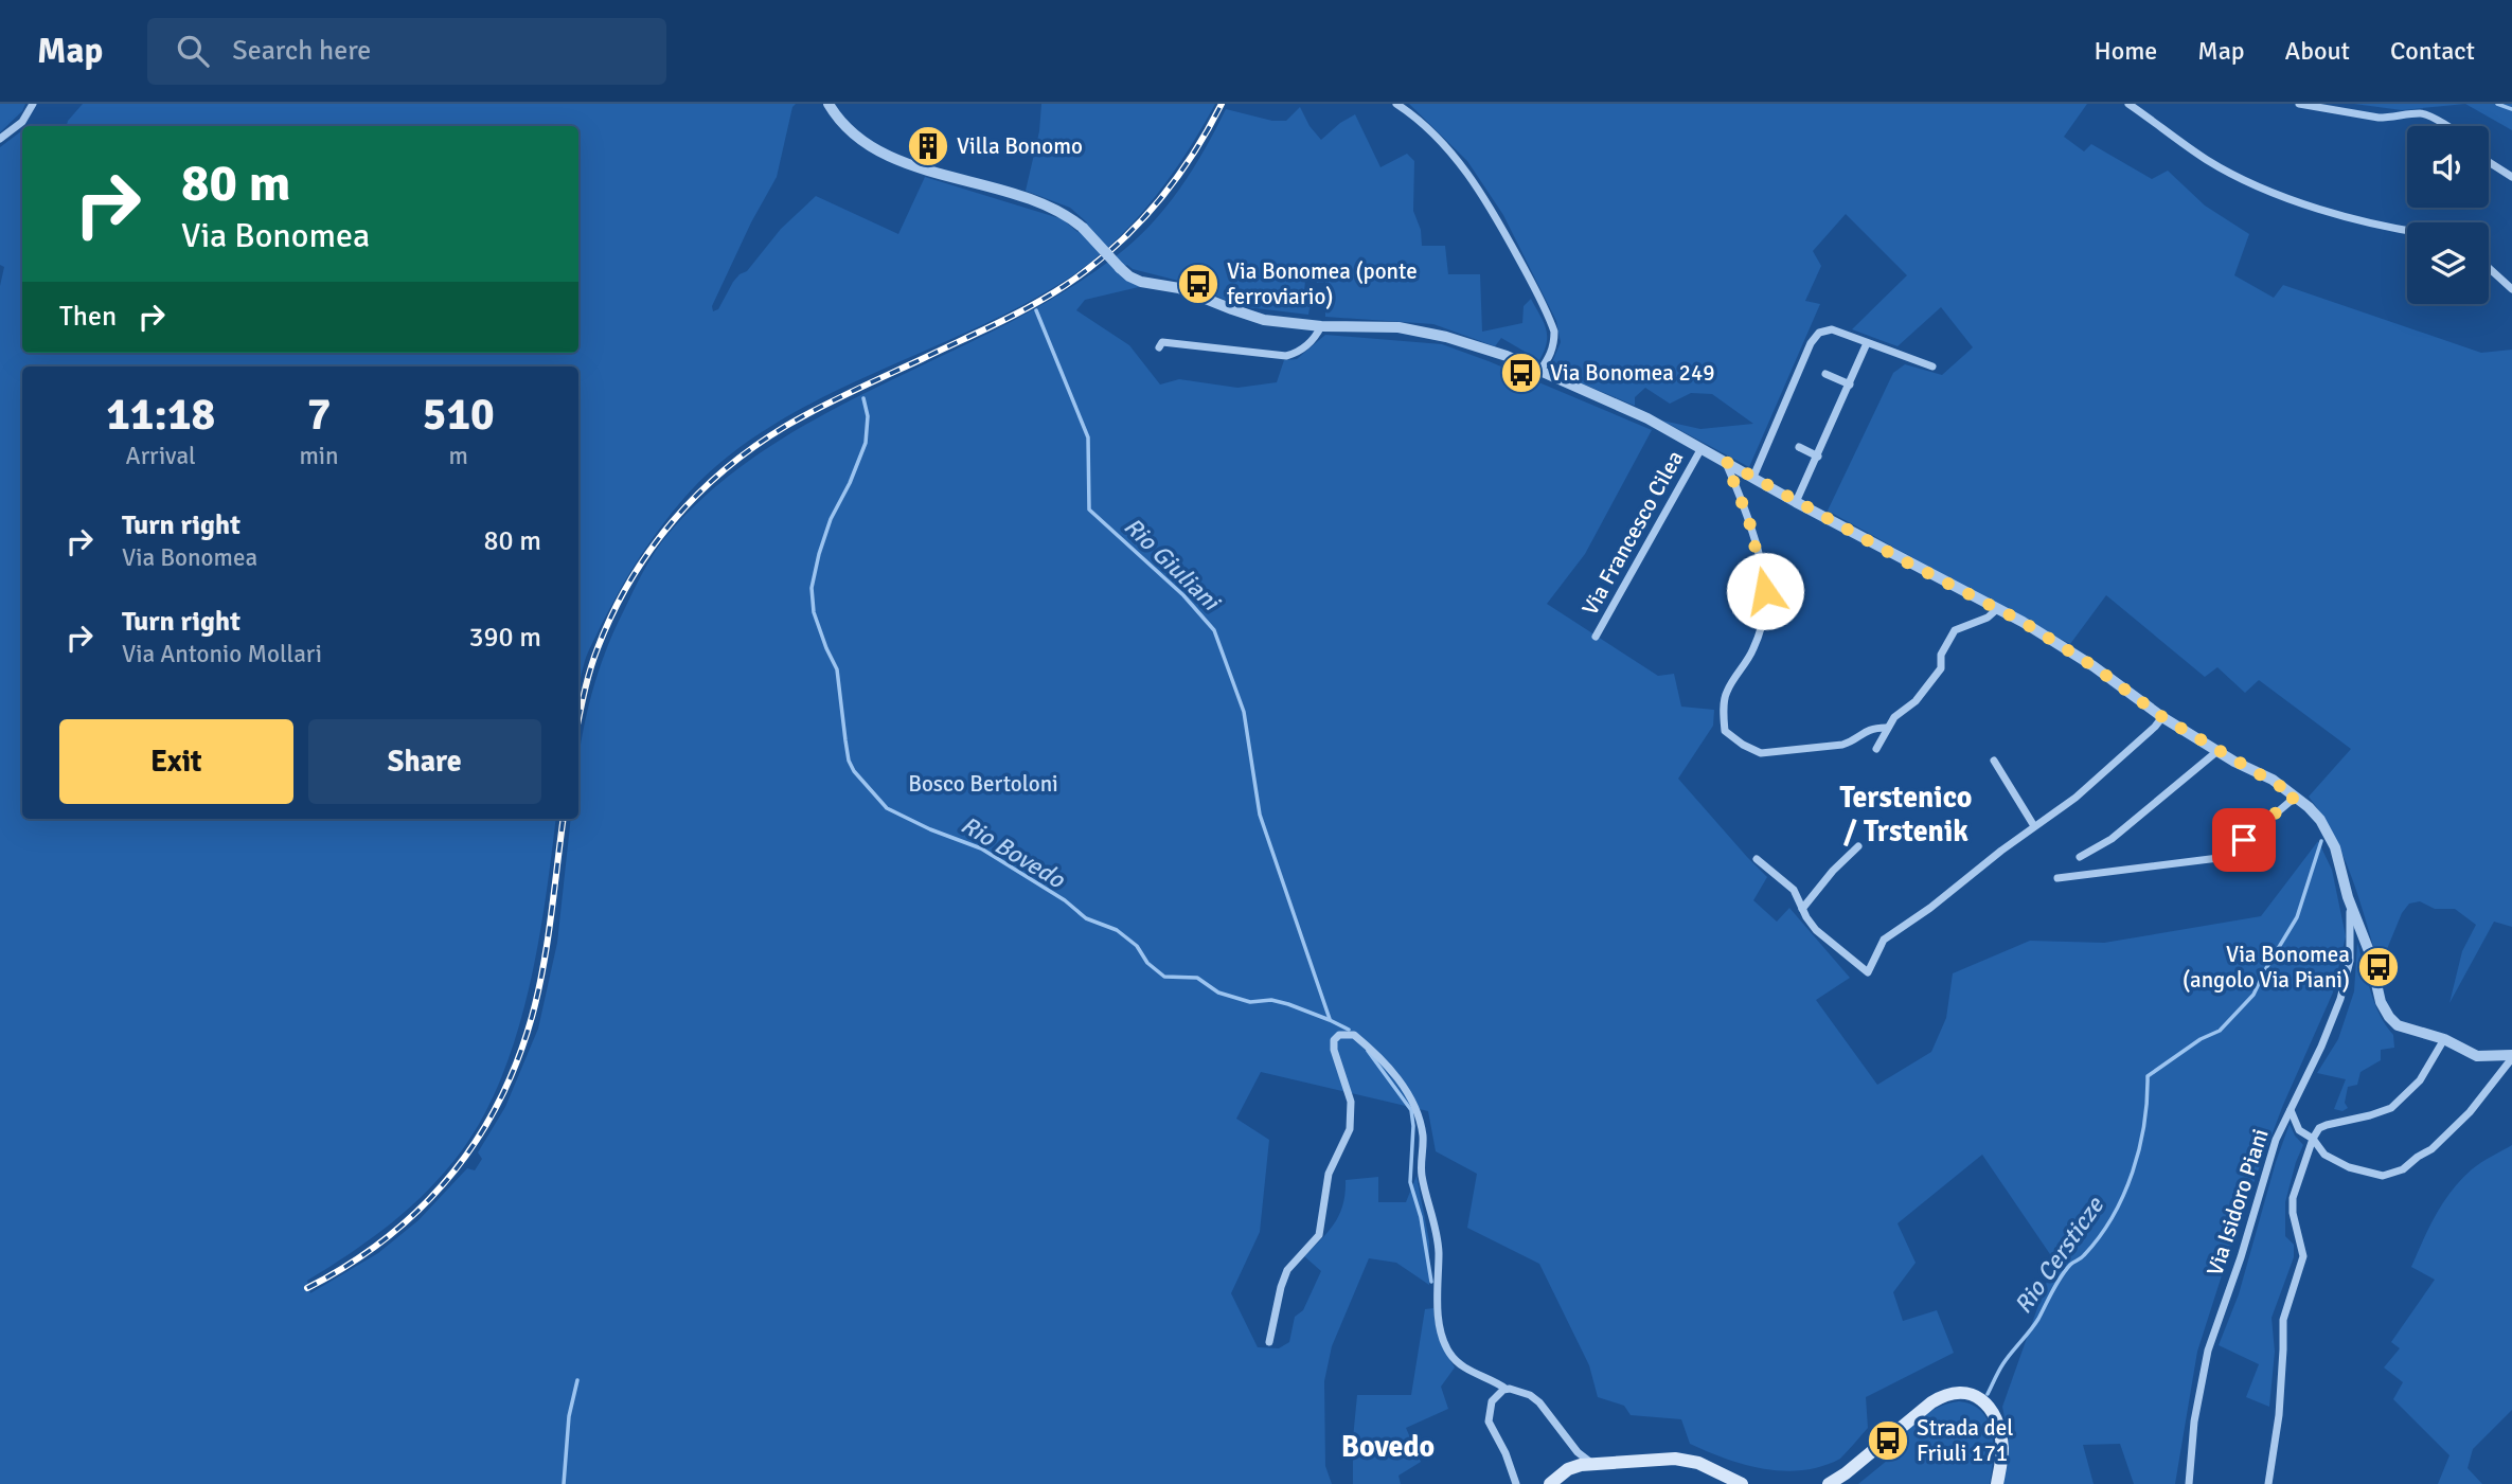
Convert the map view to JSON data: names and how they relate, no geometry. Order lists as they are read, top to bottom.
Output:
{
  "streets": {
    "street": ["Via Francesco Cilea", "Via Isidoro Piani"]
  },
  "districts": ["Terstenico / Trstenik", "Bovedo"],
  "water": ["Rio Giuliani", "Rio Bovedo", "Rio Cersticze"],
  "parks": ["Bosco Bertoloni"],
  "places": {
    "building": ["Villa Bonomo"],
    "bus stop": [
      "Via Bonomea (ponte ferroviario)",
      "Via Bonomea 249",
      "Via Bonomea (angolo Via Piani)",
      "Strada del Friuli 171"
    ]
  },
  "page": {
    "header": "Map",
    "search": "Search here",
    "nav": [
      "Home",
      "Map",
      "About",
      "Contact"
    ],
    "turn": ["80 m", "Via Bonomea"],
    "then": "Then",
    "eta": [
      "11:18",
      "Arrival",
      "7",
      "min",
      "510",
      "m"
    ],
    "list": [
      {
        "name": "Turn right",
        "note": "Via Bonomea",
        "value": "80 m"
      },
      {
        "name": "Turn right",
        "note": "Via Antonio Mollari",
        "value": "390 m"
      }
    ],
    "buttons": ["Exit", "Share"]
  }
}
